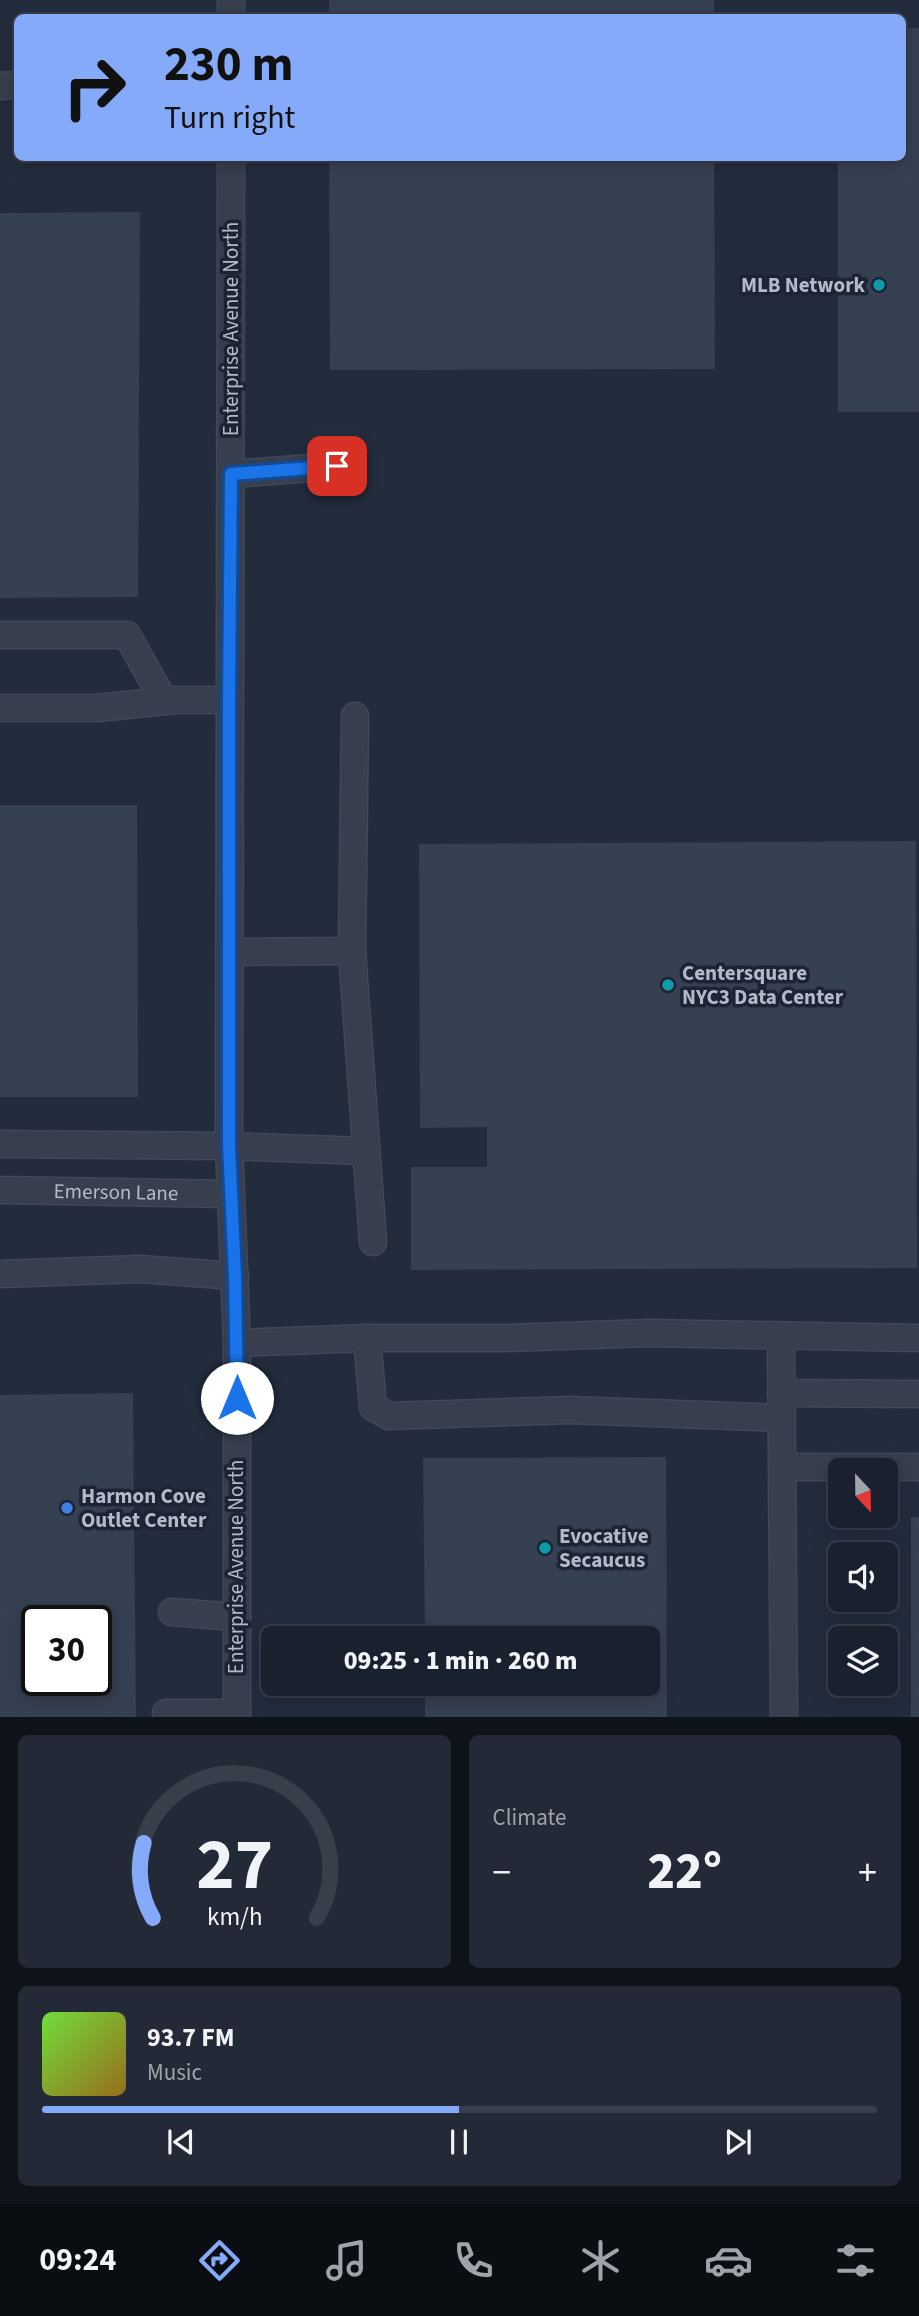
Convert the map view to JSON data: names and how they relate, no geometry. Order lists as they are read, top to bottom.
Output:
{
  "streets": {
    "street": ["Enterprise Avenue North", "Emerson Lane"]
  },
  "crossings": [
    ["Enterprise Avenue North", "Emerson Lane"]
  ],
  "places": [
    "MLB Network",
    "Centersquare NYC3 Data Center",
    "Harmon Cove Outlet Center",
    "Evocative Secaucus"
  ],
  "north": "bottom",
  "page": {
    "turn": ["230 m", "Turn right"],
    "limit": "30",
    "trip": "09:25 · 1 min · 260 m",
    "tile": "Climate",
    "heat": ["−", "22°", "+"],
    "song": ["93.7 FM", "Music"],
    "tabs": "09:24",
    "gauge": ["27", "km/h"]
  }
}
